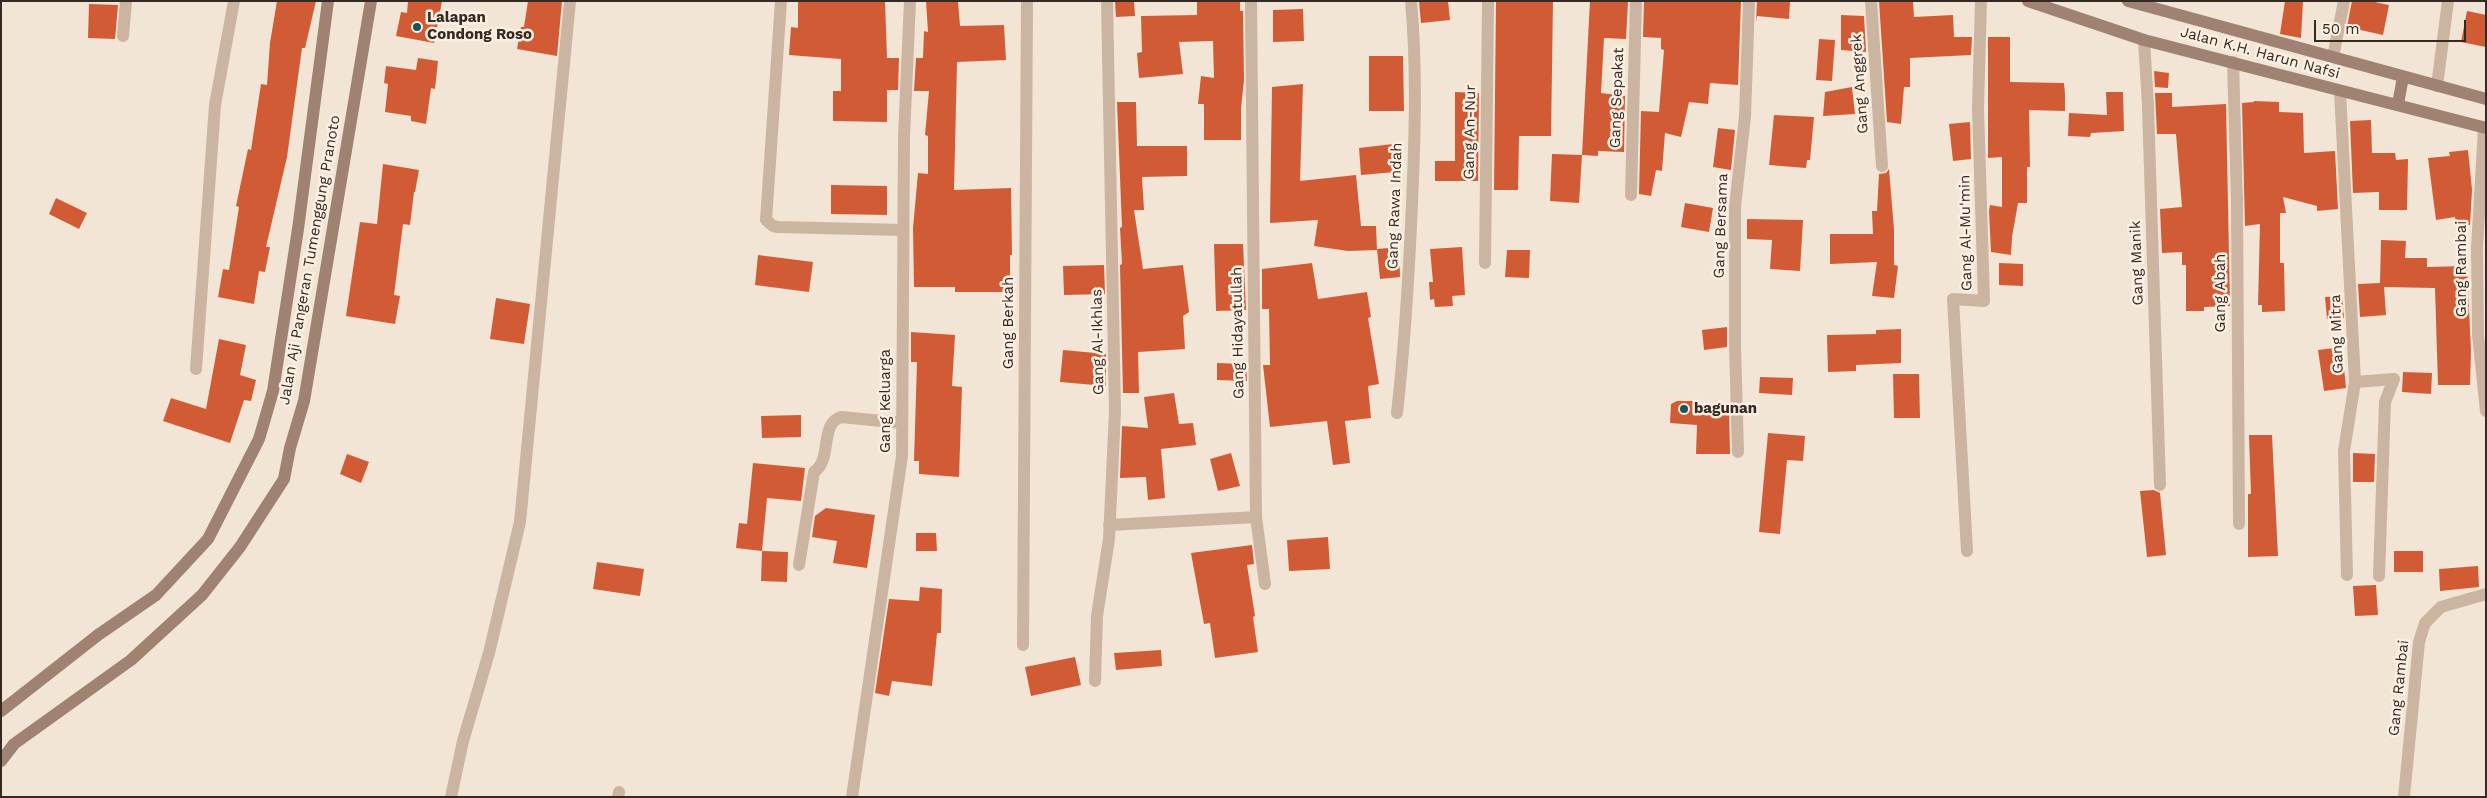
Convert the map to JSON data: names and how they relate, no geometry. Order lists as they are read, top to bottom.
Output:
{
  "streets": {
    "main road": ["Jalan K.H. Harun Nafsi", "Jalan Aji Pangeran Tumenggung Pranoto"],
    "street": [
      "Gang Anggrek",
      "Gang Sepakat",
      "Gang An-Nur",
      "Gang Rawa Indah",
      "Gang Bersama",
      "Gang Al-Mu'min",
      "Gang Manik",
      "Gang Rambai",
      "Gang Abah",
      "Gang Berkah",
      "Gang Hidayatullah",
      "Gang Mitra",
      "Gang Al-Ikhlas",
      "Gang Keluarga"
    ]
  },
  "crossings": [
    ["Jalan K.H. Harun Nafsi", "Gang Manik"],
    ["Jalan K.H. Harun Nafsi", "Gang Rambai"],
    ["Jalan K.H. Harun Nafsi", "Gang Abah"],
    ["Jalan K.H. Harun Nafsi", "Gang Mitra"]
  ],
  "places": ["Lalapan Condong Roso", "bagunan"],
  "scale_bar": "50 m"
}
